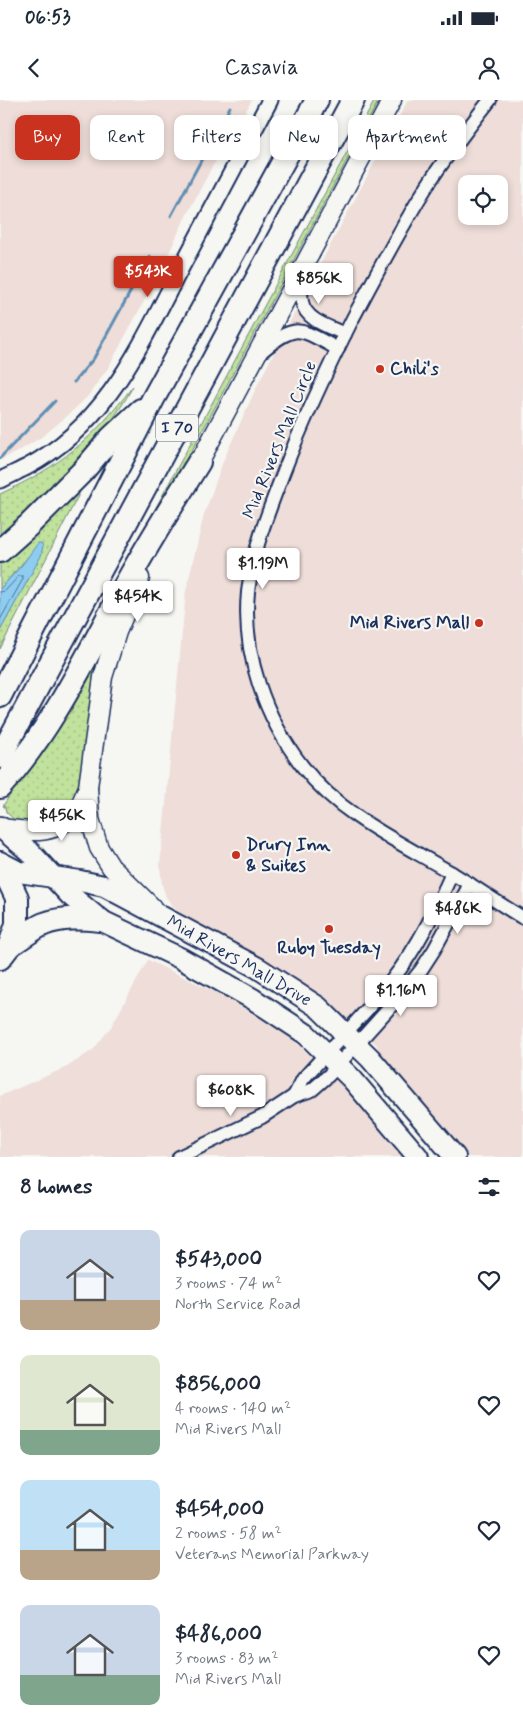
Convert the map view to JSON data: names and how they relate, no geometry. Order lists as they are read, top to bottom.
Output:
{
  "streets": {
    "highway": ["I 70"],
    "main road": ["Mid Rivers Mall Drive"],
    "street": ["Mid Rivers Mall Circle"]
  },
  "places": [
    "Chili's",
    "Mid Rivers Mall",
    "Drury Inn & Suites",
    "Ruby Tuesday"
  ],
  "page": {
    "status": "06:53",
    "header": "Casavia",
    "chip": [
      "Buy",
      "Rent",
      "Filters",
      "New",
      "Apartment"
    ],
    "price": [
      "$543K",
      "$856K",
      "$1.19M",
      "$454K",
      "$456K",
      "$486K",
      "$1.16M",
      "$608K"
    ],
    "heading": "8 homes",
    "list": [
      {
        "name": "$543,000",
        "note": "3 rooms · 74 m² · North Service Road"
      },
      {
        "name": "$856,000",
        "note": "4 rooms · 140 m² · Mid Rivers Mall"
      },
      {
        "name": "$454,000",
        "note": "2 rooms · 58 m² · Veterans Memorial Parkway"
      },
      {
        "name": "$486,000",
        "note": "3 rooms · 83 m² · Mid Rivers Mall"
      }
    ]
  }
}
